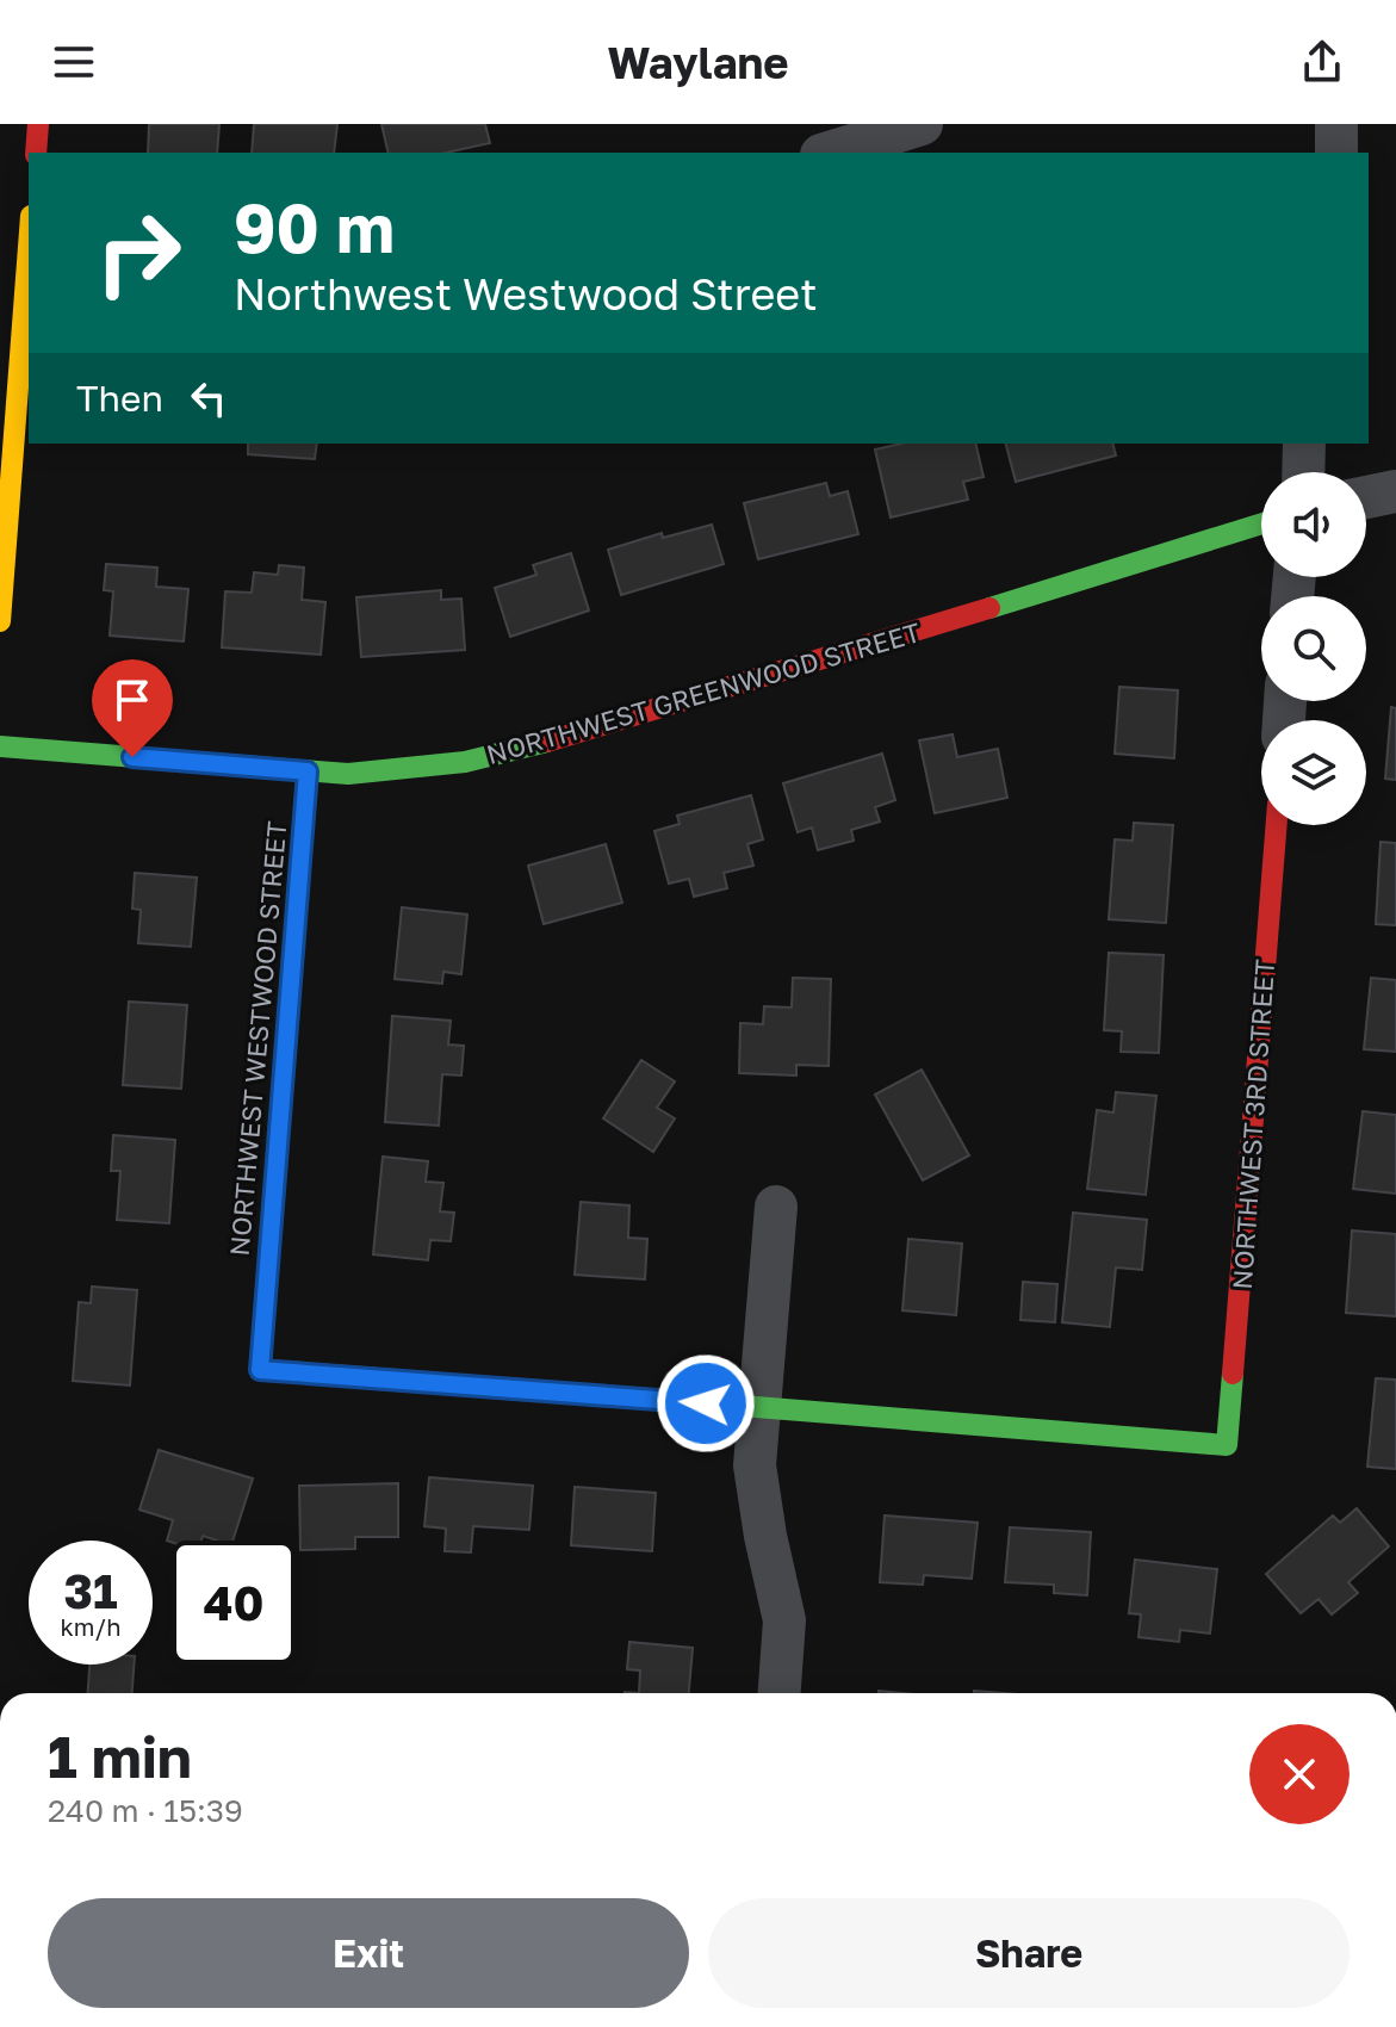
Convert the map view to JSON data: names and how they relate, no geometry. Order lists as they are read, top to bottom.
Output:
{
  "streets": {
    "street": ["NORTHWEST GREENWOOD STREET", "NORTHWEST WESTWOOD STREET", "NORTHWEST 3RD STREET"]
  },
  "crossings": [
    ["NORTHWEST GREENWOOD STREET", "NORTHWEST WESTWOOD STREET"],
    ["NORTHWEST WESTWOOD STREET", "NORTHWEST 3RD STREET"]
  ],
  "page": {
    "header": "Waylane",
    "turn": ["90 m", "Northwest Westwood Street"],
    "then": "Then",
    "speed": "31 km/h",
    "limit": "40",
    "heading": ["1 min", "240 m · 15:39"],
    "buttons": ["Exit", "Share"]
  }
}
